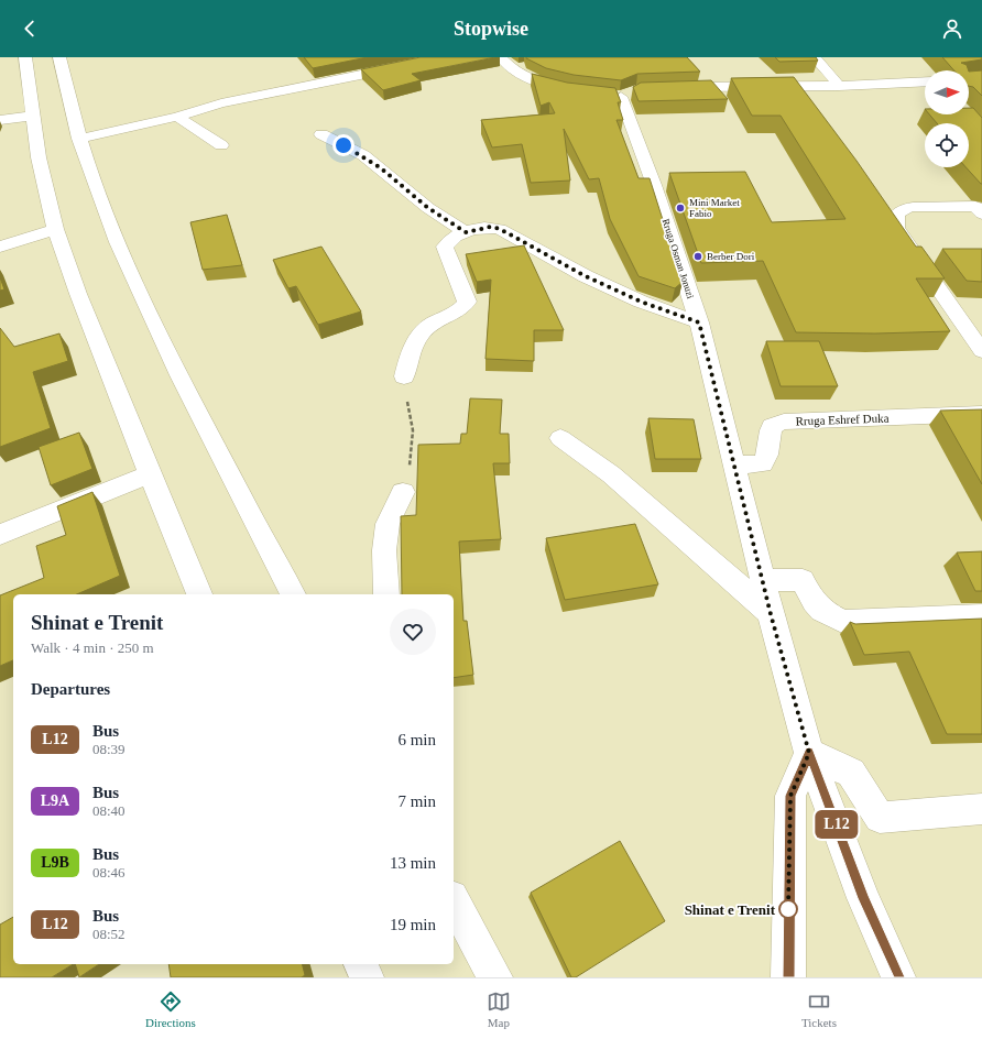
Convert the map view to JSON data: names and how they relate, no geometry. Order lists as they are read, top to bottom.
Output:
{
  "streets": {
    "street": ["Rruga Osman Jonuzi", "Rruga Eshref Duka"]
  },
  "crossings": [
    ["Rruga Osman Jonuzi", "Rruga Eshref Duka"]
  ],
  "places": ["Mini Market Fabio", "Berber Dori", "Shinat e Trenit"],
  "lines": ["bus line L12"],
  "north": "right",
  "page": {
    "header": "Stopwise",
    "on_map": "L12",
    "heading": [
      ["Shinat e Trenit", "Walk · 4 min · 250 m"],
      "Departures"
    ],
    "list": [
      {
        "mark": "L12",
        "name": "Bus",
        "note": "08:39",
        "value": "6 min"
      },
      {
        "mark": "L9A",
        "name": "Bus",
        "note": "08:40",
        "value": "7 min"
      },
      {
        "mark": "L9B",
        "name": "Bus",
        "note": "08:46",
        "value": "13 min"
      },
      {
        "mark": "L12",
        "name": "Bus",
        "note": "08:52",
        "value": "19 min"
      }
    ],
    "tabs": ["Directions", "Map", "Tickets"]
  }
}
